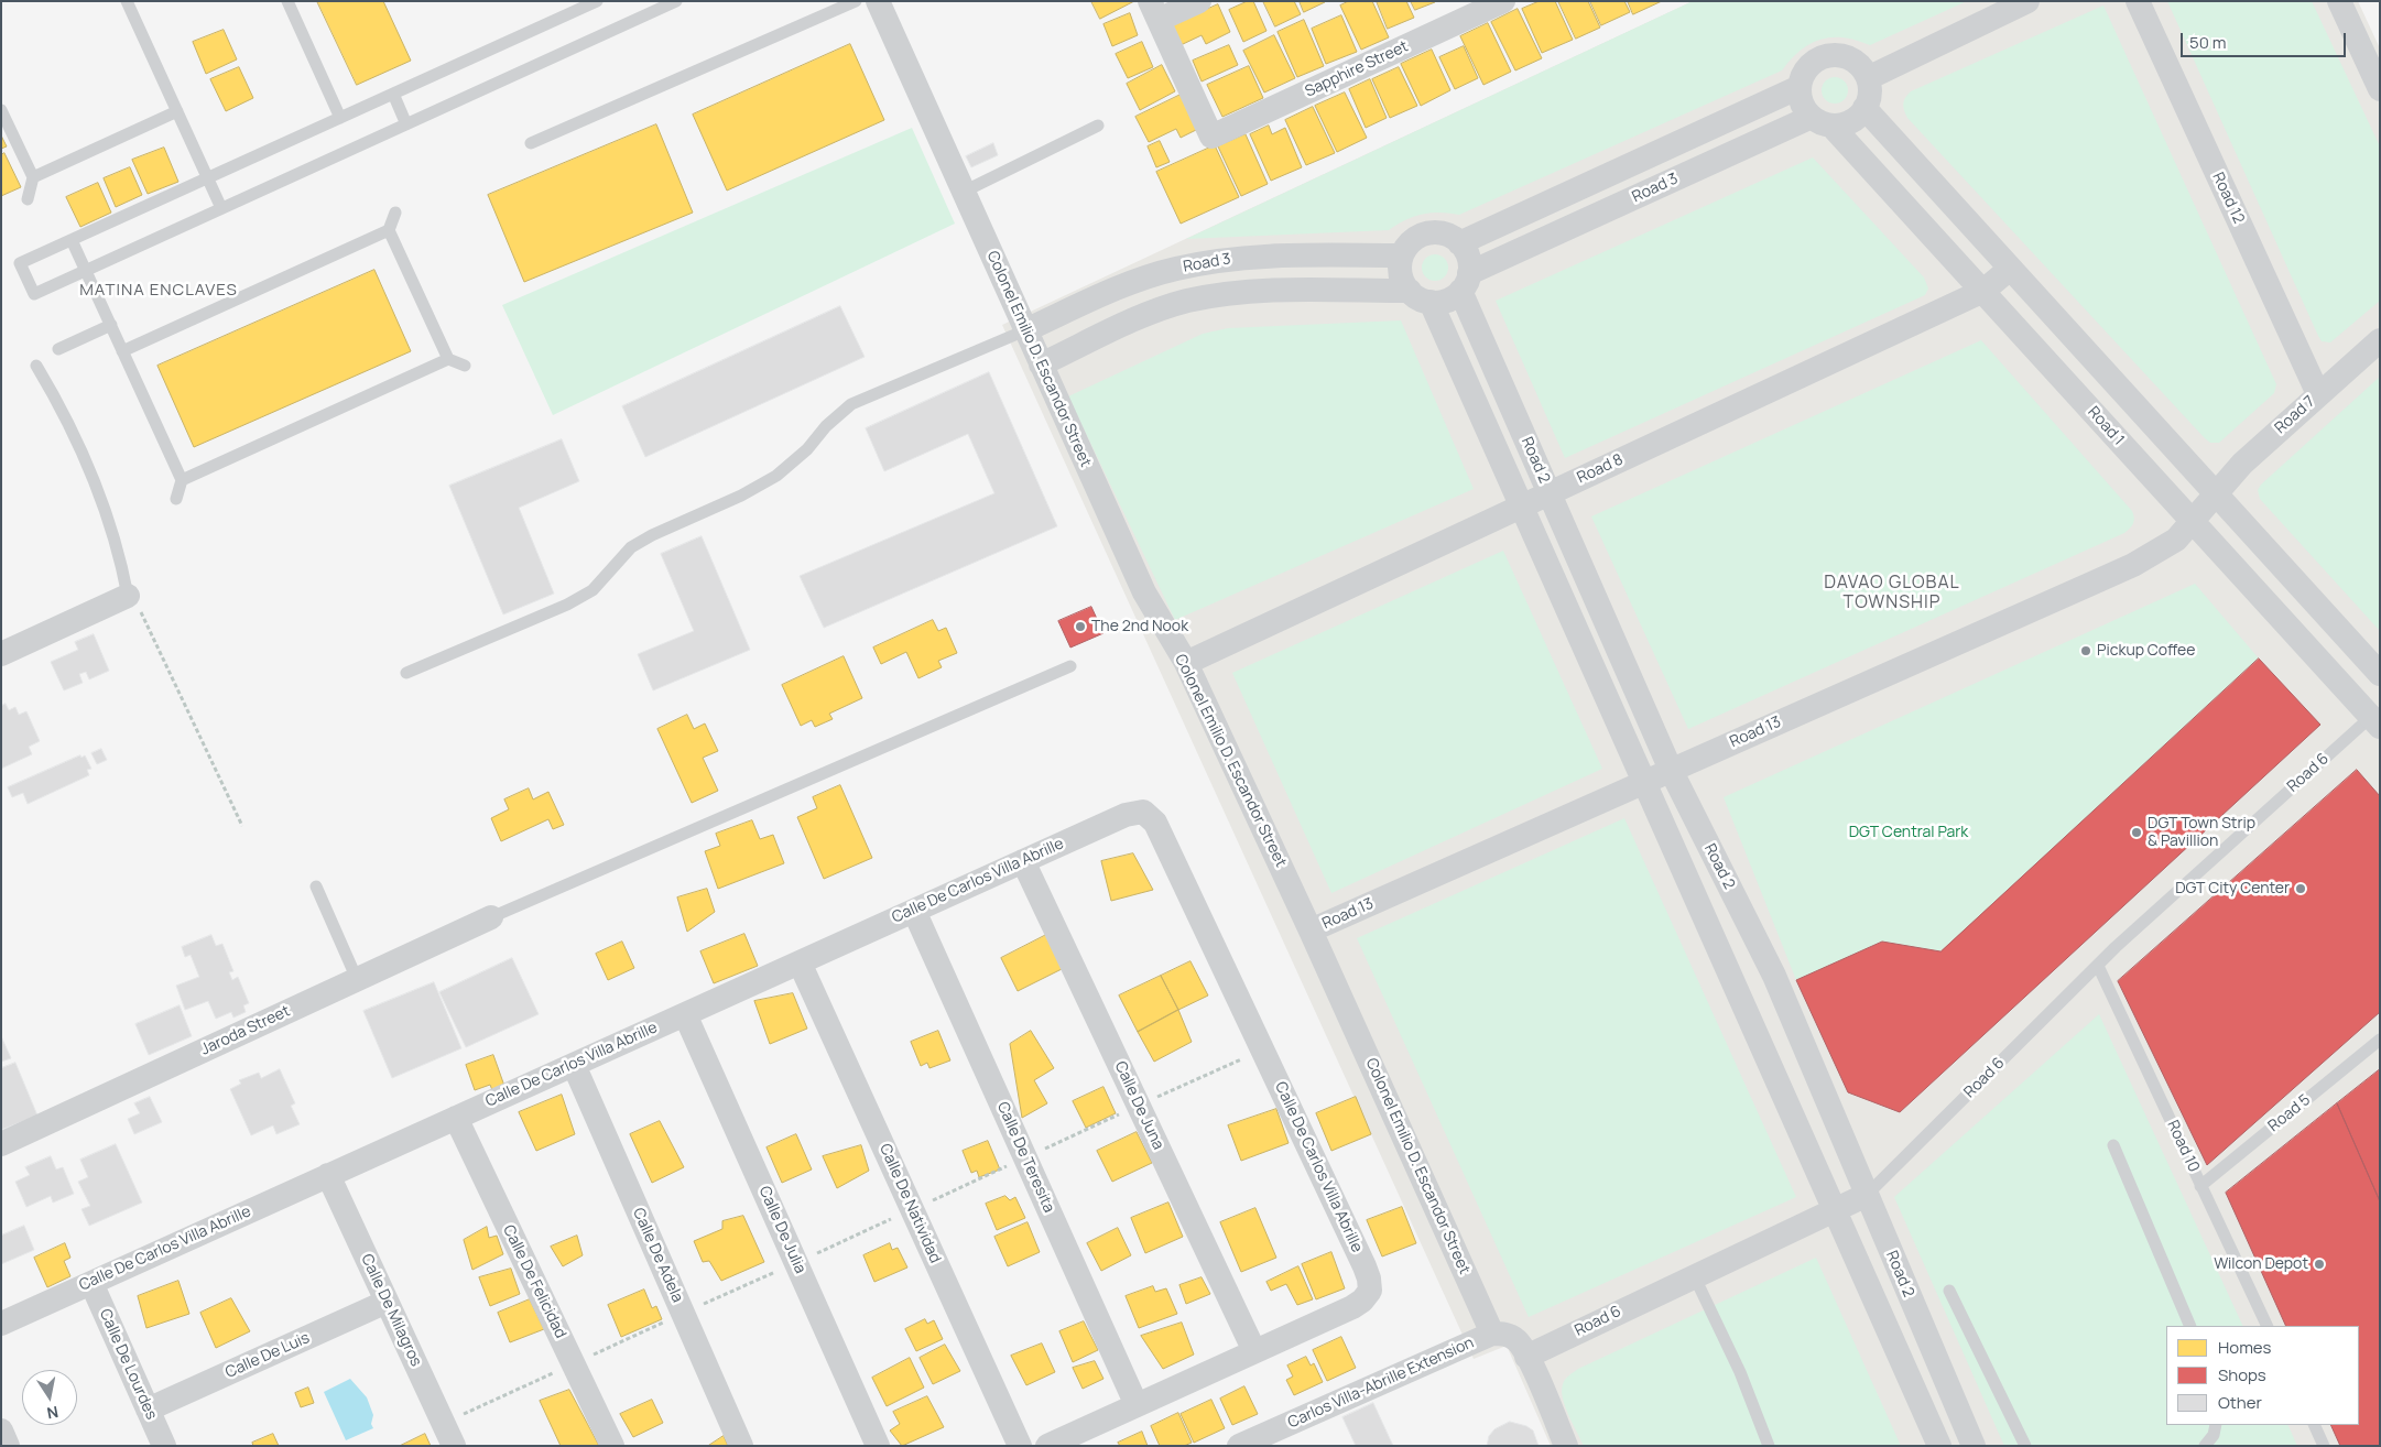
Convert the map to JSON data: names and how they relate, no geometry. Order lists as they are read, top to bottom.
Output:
{
  "streets": {
    "street": [
      "Sapphire Street",
      "Road 3",
      "Road 12",
      "Colonel Emilio D. Escandor Street",
      "Road 7",
      "Road 1",
      "Road 2",
      "Road 8",
      "Road 13",
      "Road 6",
      "Calle De Carlos Villa Abrille",
      "Jaroda Street",
      "Calle De Juna",
      "Calle De Teresita",
      "Calle De Natividad",
      "Calle De Julia",
      "Calle De Adela",
      "Calle De Felicidad",
      "Calle De Milagros",
      "Calle De Luis",
      "Calle De Lourdes",
      "Carlos Villa-Abrille Extension"
    ],
    "lane": ["Road 5", "Road 10"]
  },
  "crossings": [
    ["Road 3", "Colonel Emilio D. Escandor Street"],
    ["Road 3", "Road 1"],
    ["Road 3", "Road 2"],
    ["Road 12", "Road 7"],
    ["Colonel Emilio D. Escandor Street", "Road 8"],
    ["Colonel Emilio D. Escandor Street", "Road 13"],
    ["Colonel Emilio D. Escandor Street", "Carlos Villa-Abrille Extension"],
    ["Road 7", "Road 1"],
    ["Road 7", "Road 13"],
    ["Road 1", "Road 8"],
    ["Road 1", "Road 13"],
    ["Road 1", "Road 6"],
    ["Road 2", "Road 8"],
    ["Road 2", "Road 13"],
    ["Road 2", "Road 6"],
    ["Road 6", "Road 10"],
    ["Calle De Carlos Villa Abrille", "Calle De Juna"],
    ["Calle De Carlos Villa Abrille", "Calle De Teresita"],
    ["Calle De Carlos Villa Abrille", "Calle De Natividad"],
    ["Calle De Carlos Villa Abrille", "Calle De Julia"],
    ["Calle De Carlos Villa Abrille", "Calle De Adela"],
    ["Calle De Carlos Villa Abrille", "Calle De Felicidad"],
    ["Calle De Carlos Villa Abrille", "Calle De Milagros"],
    ["Calle De Carlos Villa Abrille", "Calle De Lourdes"],
    ["Road 5", "Road 10"],
    ["Calle De Milagros", "Calle De Luis"],
    ["Calle De Luis", "Calle De Lourdes"]
  ],
  "districts": ["MATINA ENCLAVES", "DAVAO GLOBAL TOWNSHIP"],
  "parks": ["DGT Central Park"],
  "places": [
    "The 2nd Nook",
    "Pickup Coffee",
    "DGT Town Strip & Pavillion",
    "DGT City Center",
    "Wilcon Depot"
  ],
  "legend": ["Homes", "Shops", "Other"],
  "scale_bar": "50 m",
  "north": "bottom"
}
